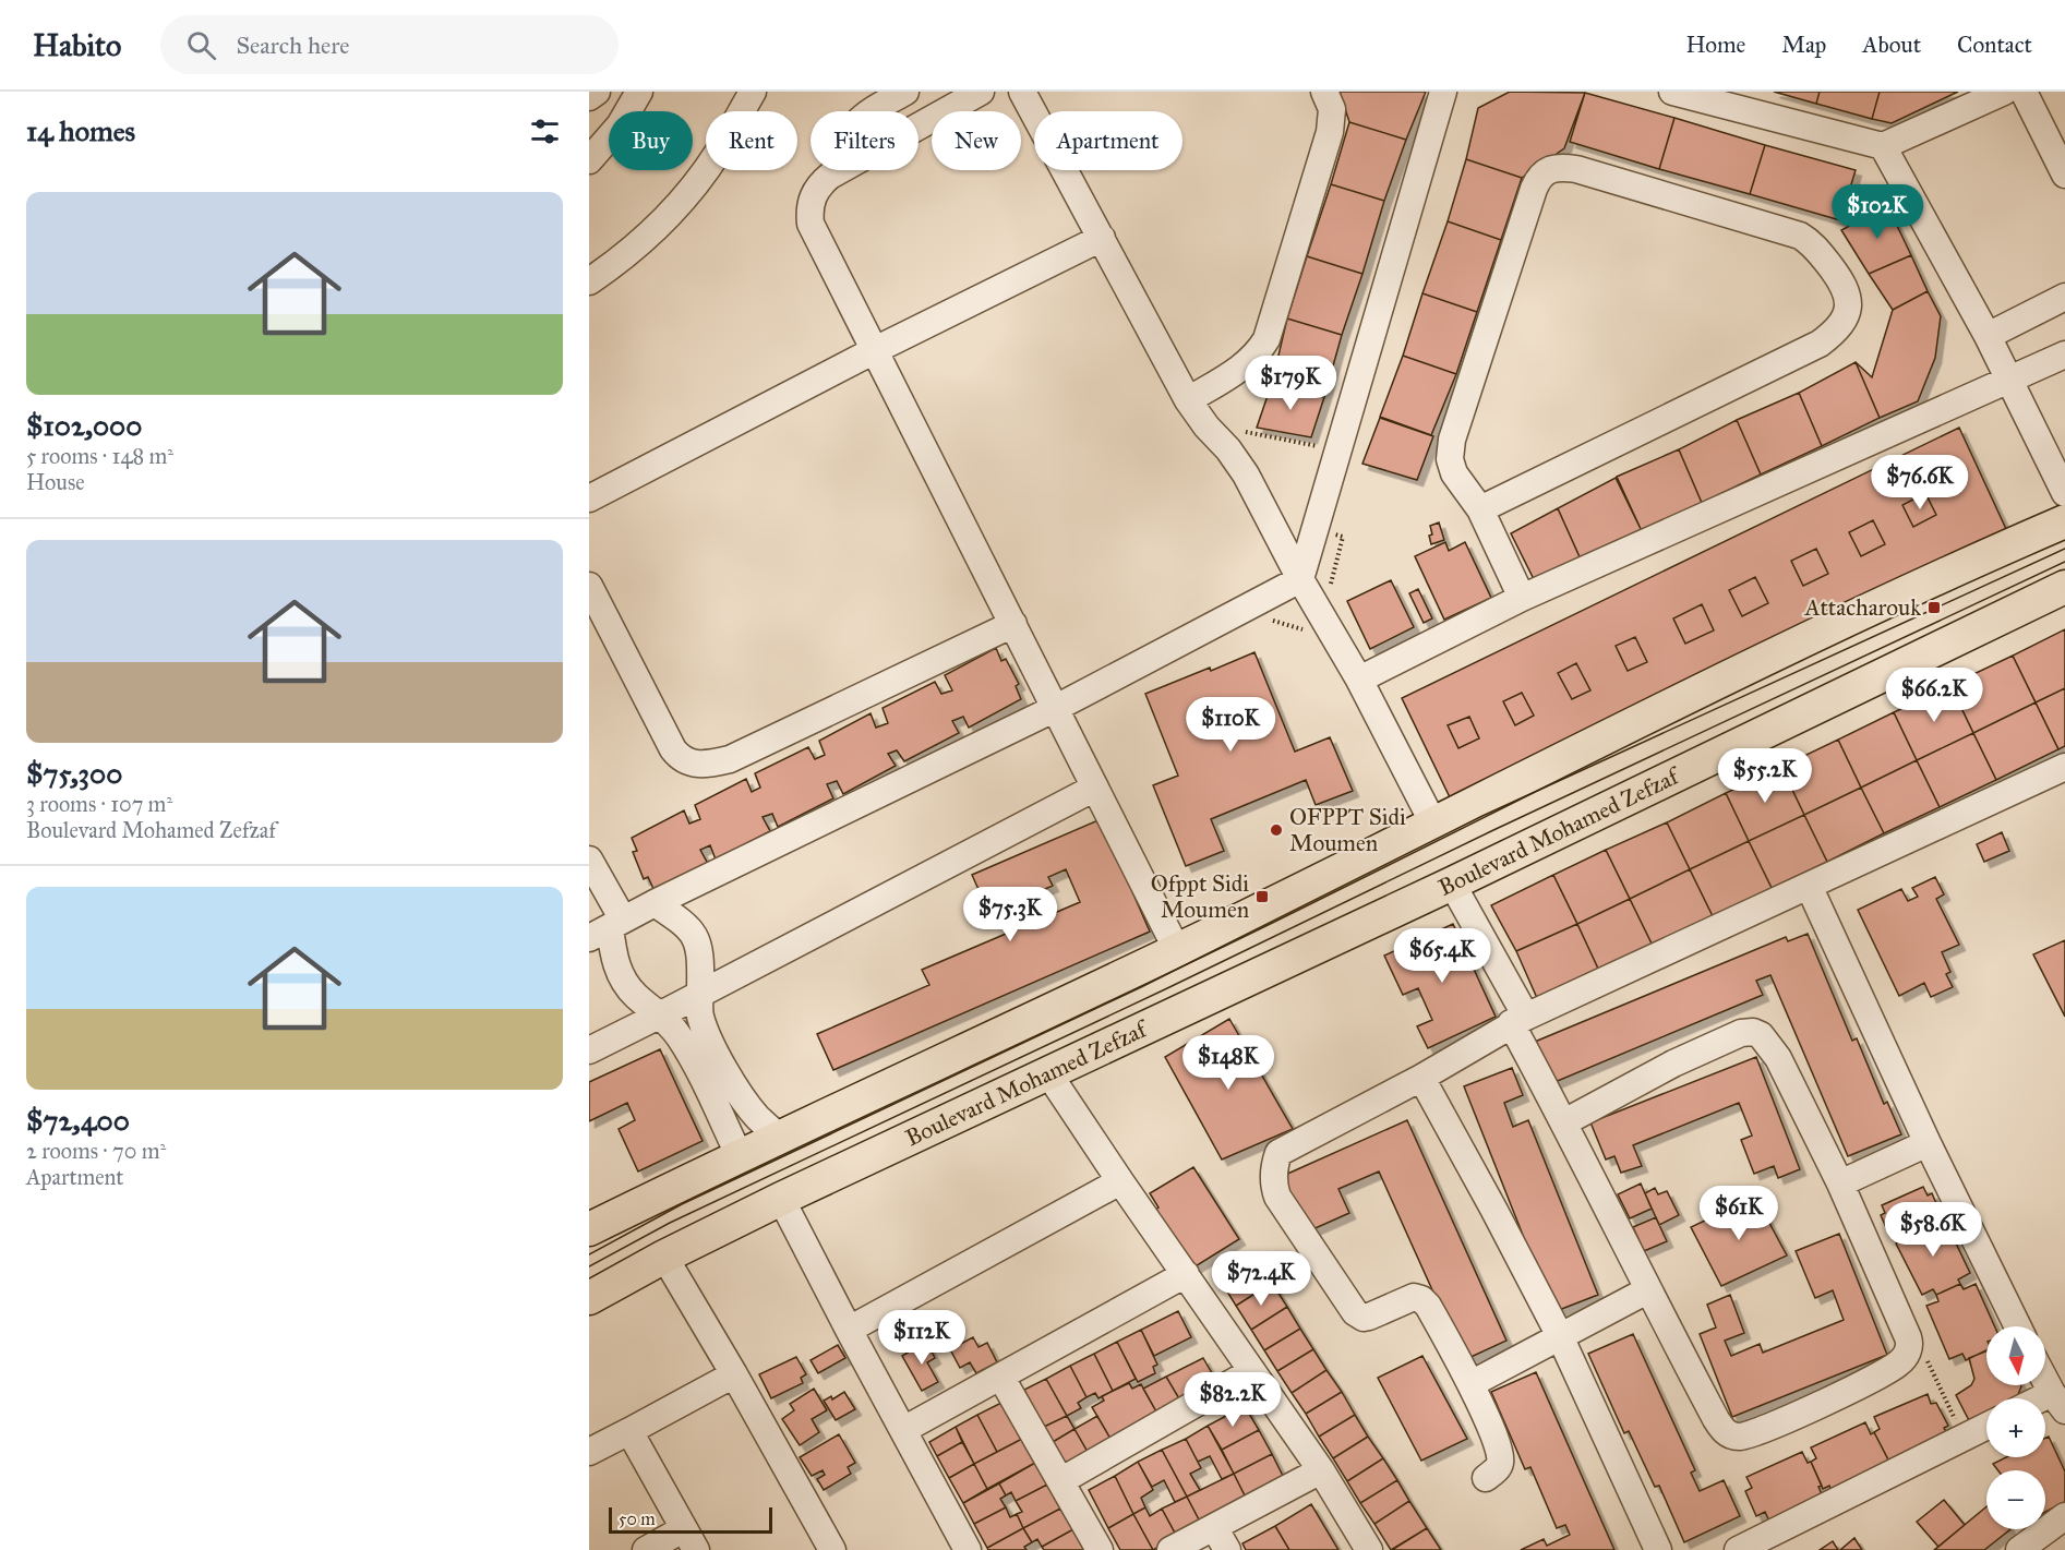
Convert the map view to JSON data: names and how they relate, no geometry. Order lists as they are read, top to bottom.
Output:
{
  "streets": {
    "main road": ["Boulevard Mohamed Zefzaf"]
  },
  "places": {
    "transit": ["Attacharouk", "Ofppt Sidi Moumen"],
    "other": ["OFPPT Sidi Moumen"]
  },
  "scale_bar": "50 m",
  "north": "bottom",
  "page": {
    "header": "Habito",
    "search": "Search here",
    "nav": [
      "Home",
      "Map",
      "About",
      "Contact"
    ],
    "heading": "14 homes",
    "chip": [
      "Buy",
      "Rent",
      "Filters",
      "New",
      "Apartment"
    ],
    "list": [
      {
        "name": "$102,000",
        "note": "5 rooms · 148 m² · House"
      },
      {
        "name": "$75,300",
        "note": "3 rooms · 107 m² · Boulevard Mohamed Zefzaf"
      },
      {
        "name": "$72,400",
        "note": "2 rooms · 70 m² · Apartment"
      }
    ],
    "price": [
      "$102K",
      "$179K",
      "$76.6K",
      "$66.2K",
      "$110K",
      "$55.2K",
      "$75.3K",
      "$65.4K",
      "$148K",
      "$61K",
      "$58.6K",
      "$72.4K",
      "$112K",
      "$82.2K"
    ],
    "map_buttons": ["+", "−"],
    "scale": "50 m"
  }
}
